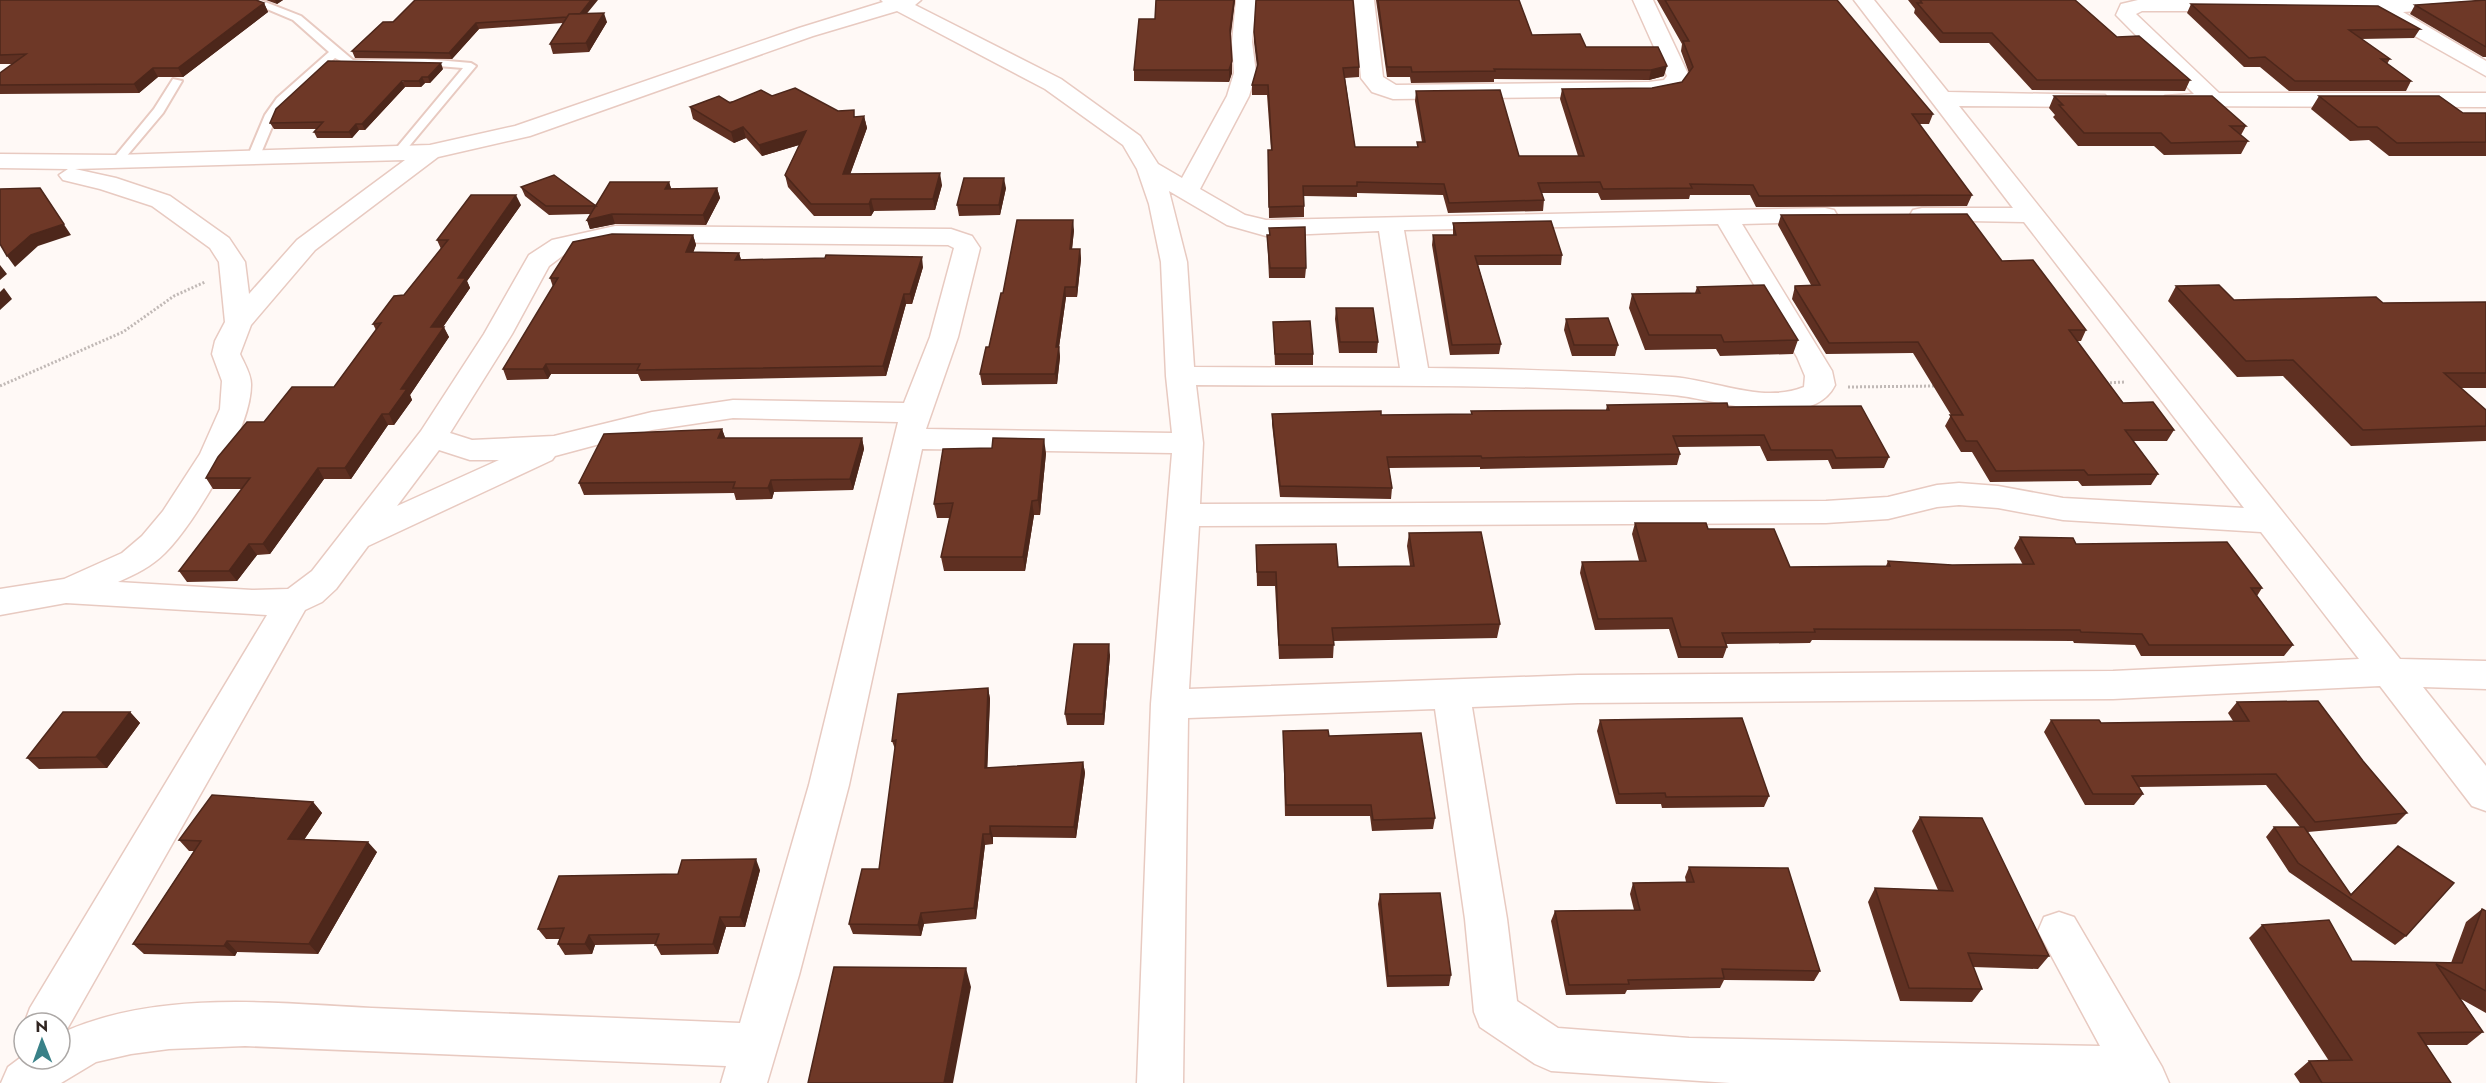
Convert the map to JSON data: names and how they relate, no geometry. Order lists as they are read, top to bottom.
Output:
{
  "north": "top"
}
